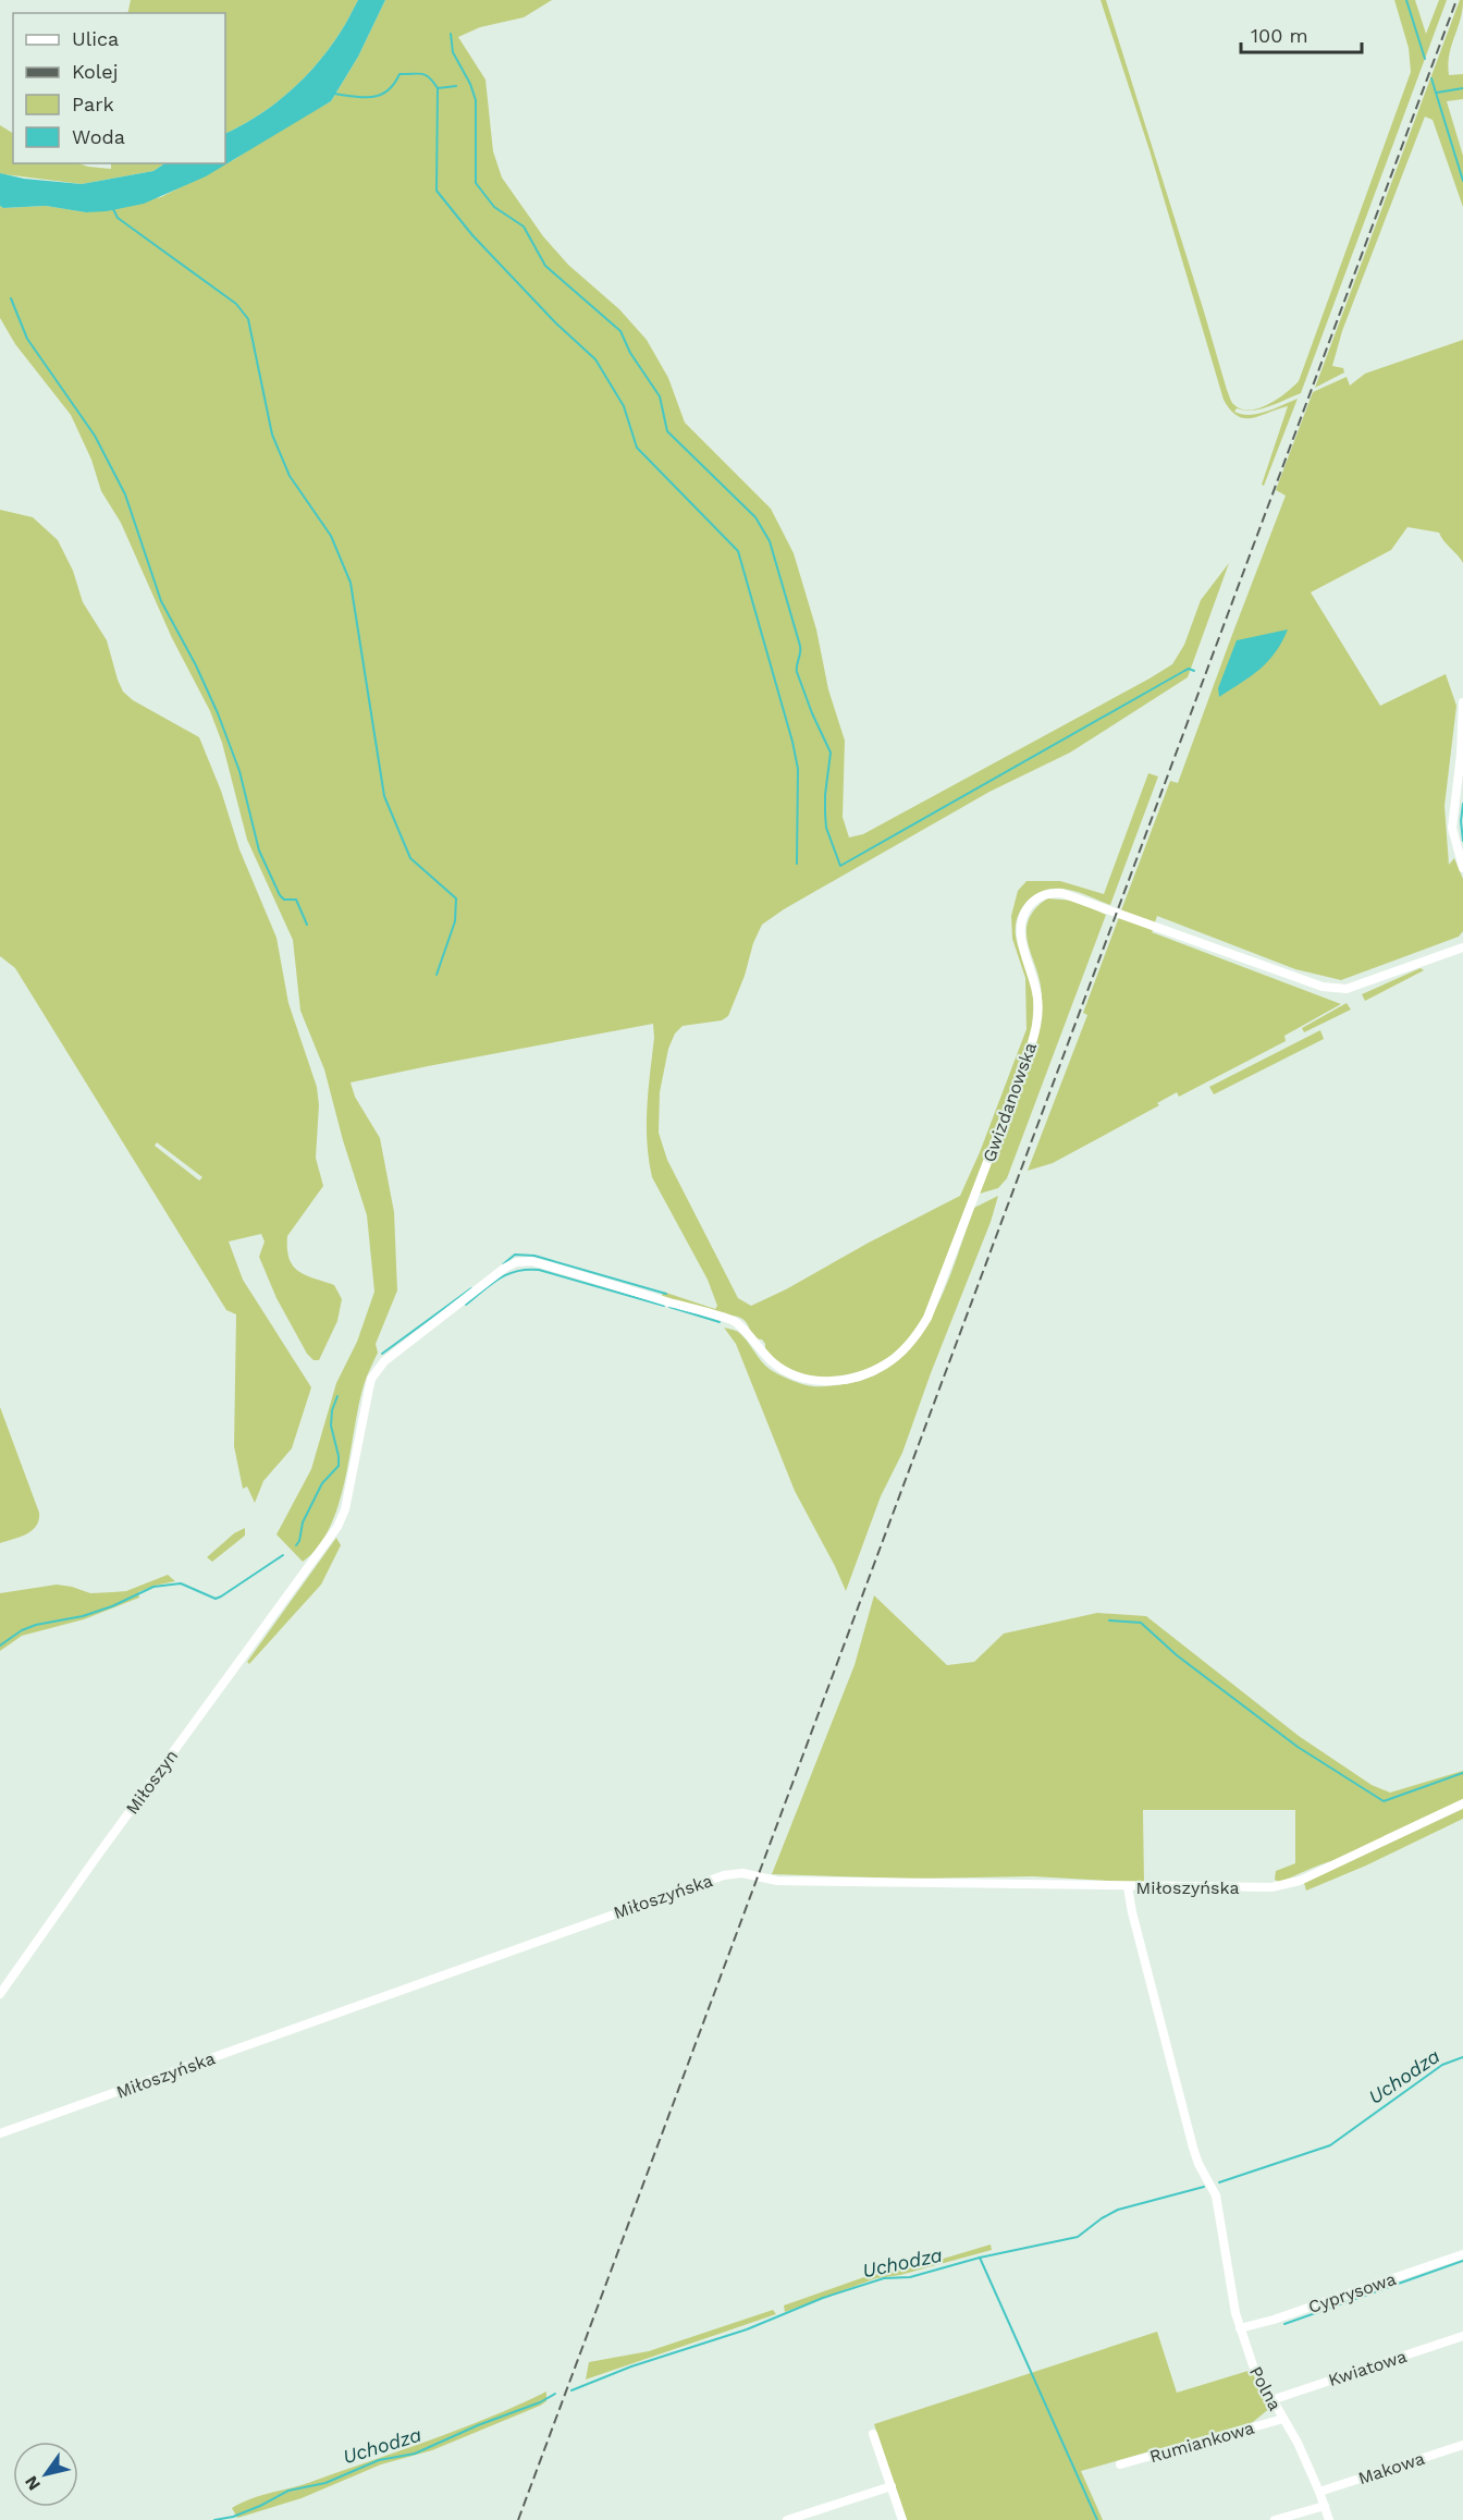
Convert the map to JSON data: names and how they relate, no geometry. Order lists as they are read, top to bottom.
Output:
{
  "streets": {
    "street": [
      "Gwizdanowska",
      "Miłoszyn",
      "Miłoszyńska",
      "Cyprysowa",
      "Kwiatowa",
      "Polna",
      "Rumiankowa",
      "Makowa"
    ]
  },
  "crossings": [
    ["Gwizdanowska", "Miłoszyn"],
    ["Miłoszyńska", "Polna"],
    ["Cyprysowa", "Polna"],
    ["Kwiatowa", "Polna"],
    ["Polna", "Rumiankowa"],
    ["Polna", "Makowa"]
  ],
  "water": ["Uchodza"],
  "legend": [
    "Ulica",
    "Kolej",
    "Park",
    "Woda"
  ],
  "scale_bar": "100 m",
  "north": "bottom left"
}
